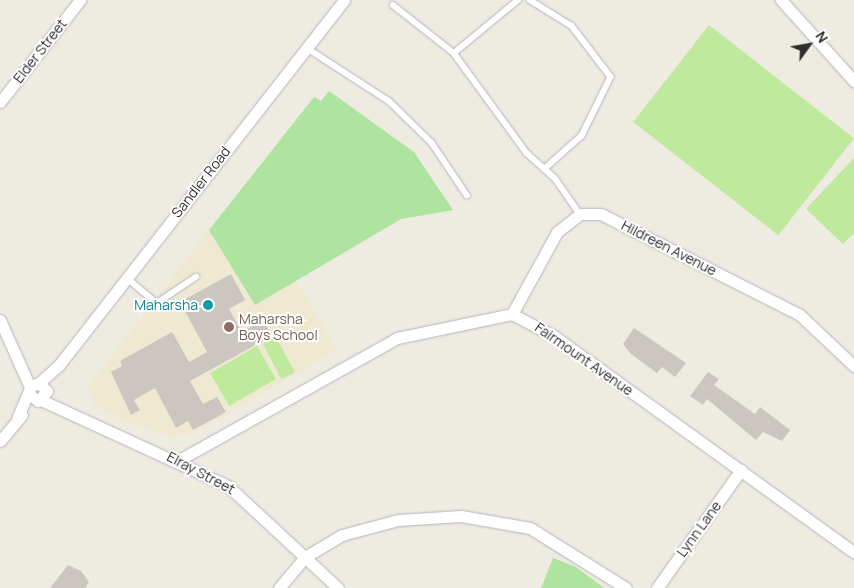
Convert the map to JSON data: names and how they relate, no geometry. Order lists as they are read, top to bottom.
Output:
{
  "streets": {
    "street": [
      "Elder Street",
      "Sandler Road",
      "Hildreen Avenue",
      "Fairmount Avenue",
      "Elray Street",
      "Lynn Lane"
    ]
  },
  "crossings": [
    ["Sandler Road", "Elray Street"],
    ["Fairmount Avenue", "Lynn Lane"]
  ],
  "places": ["Maharsha", "Maharsha Boys School"],
  "north": "top right"
}
